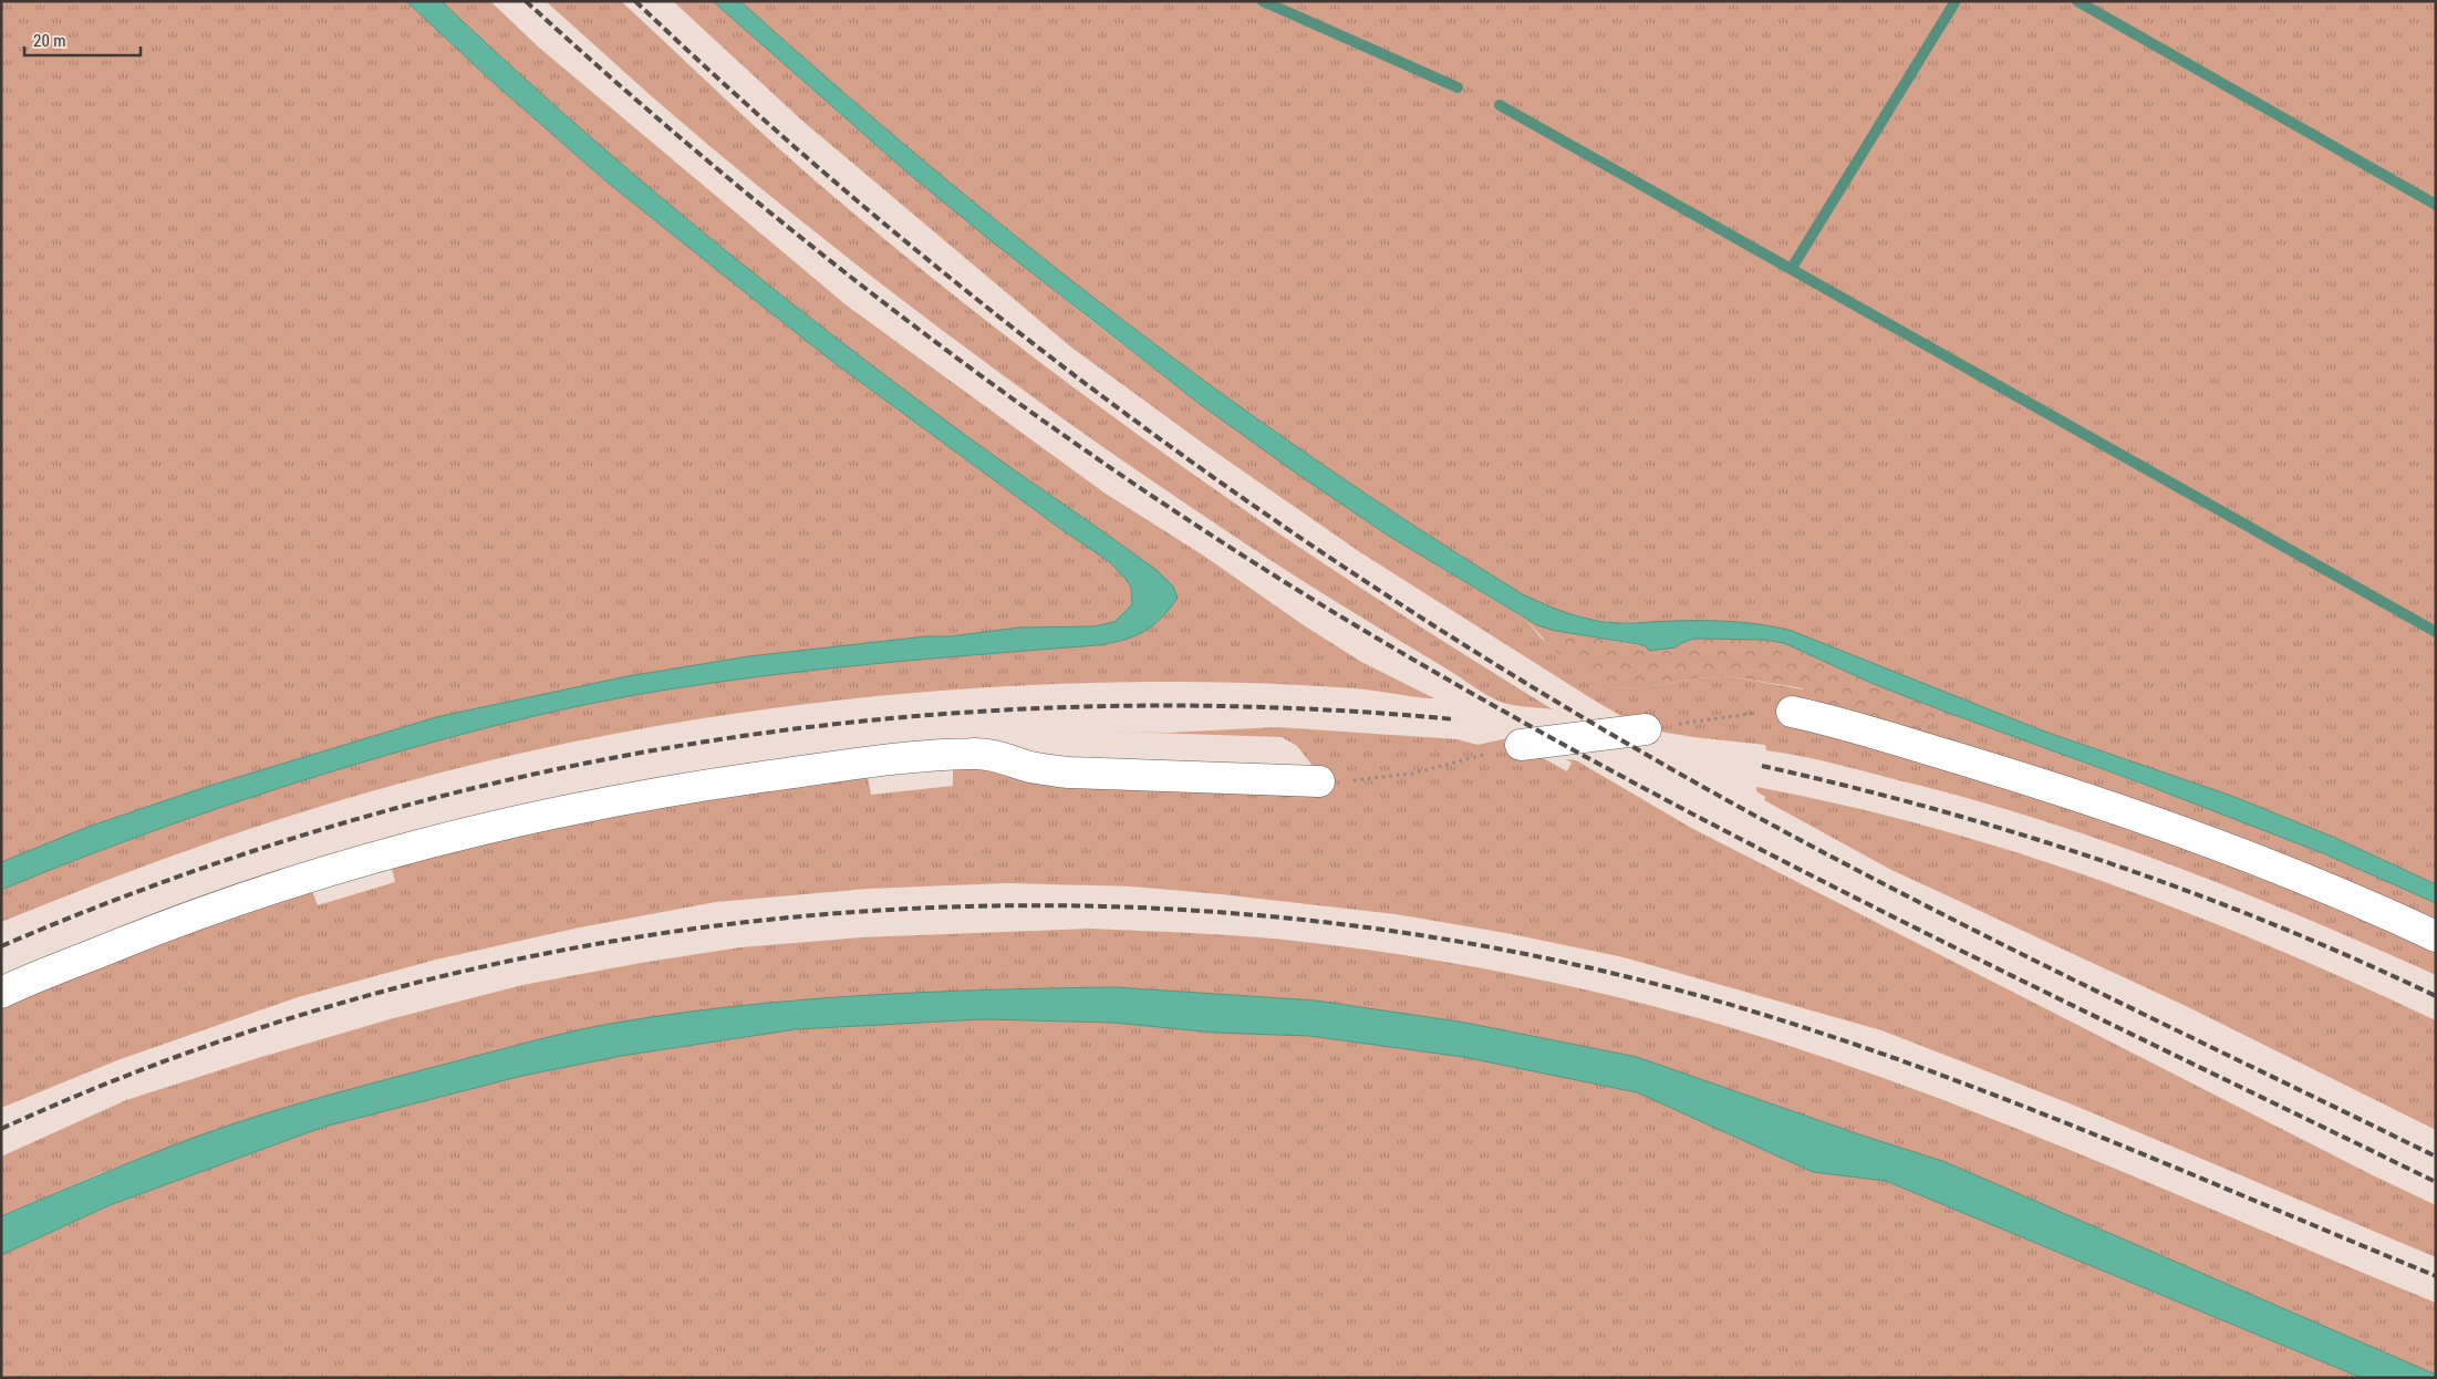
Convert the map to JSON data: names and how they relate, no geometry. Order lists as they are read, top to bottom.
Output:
{
  "scale_bar": "20 m"
}
